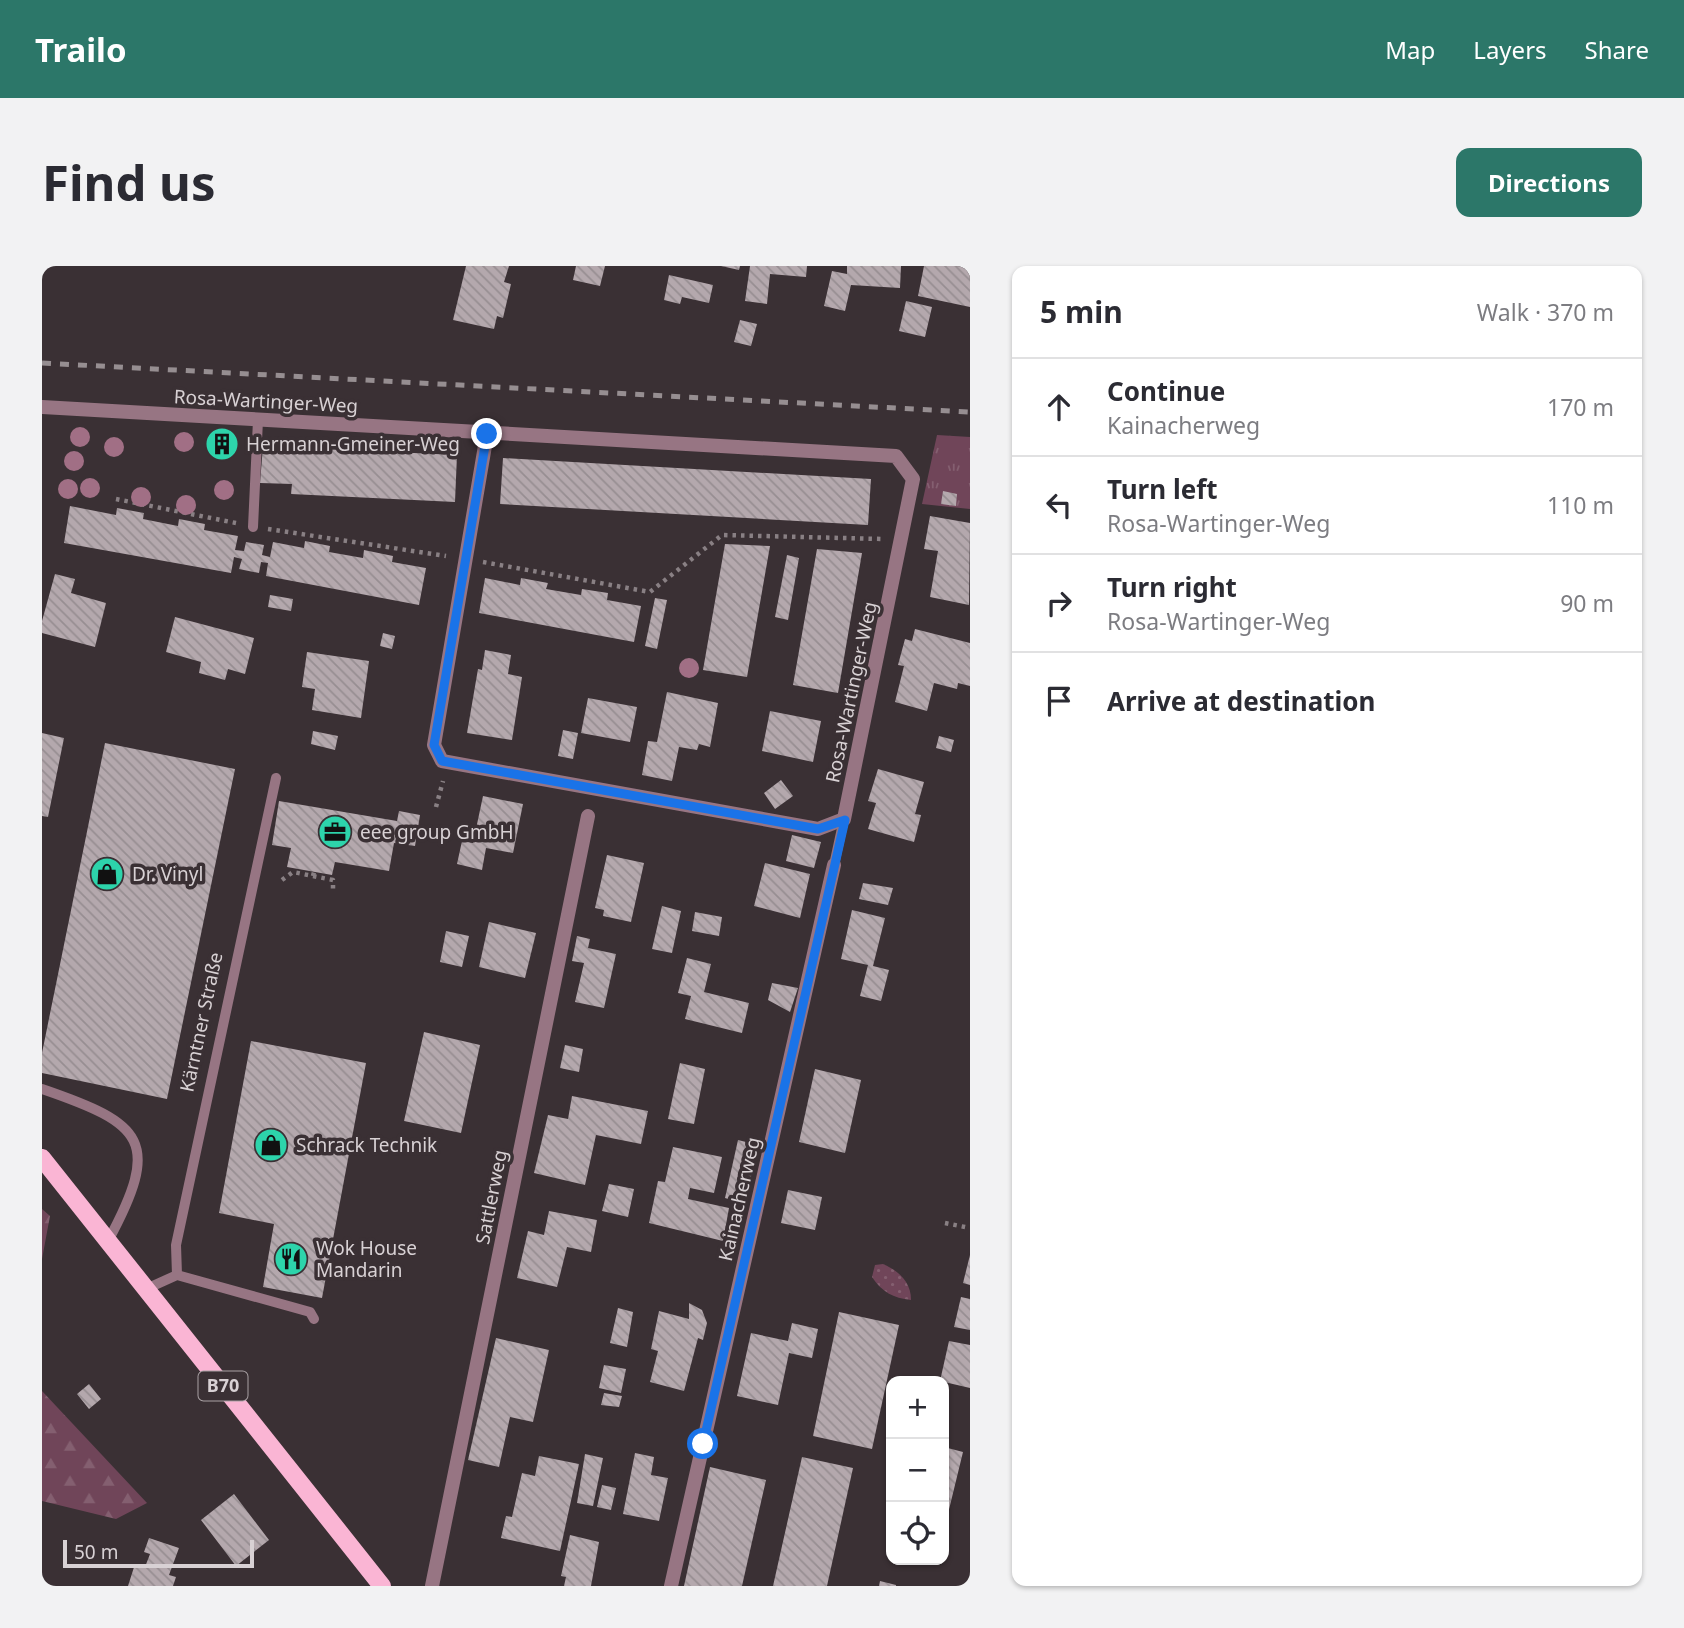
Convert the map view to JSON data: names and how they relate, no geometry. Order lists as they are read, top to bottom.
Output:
{
  "streets": {
    "main road": ["B70"],
    "street": ["Rosa-Wartinger-Weg", "Sattlerweg", "Kainacherweg"],
    "lane": ["Kärntner Straße"]
  },
  "crossings": [
    ["Rosa-Wartinger-Weg", "Kainacherweg"]
  ],
  "places": {
    "building": ["Hermann-Gmeiner-Weg"],
    "office": ["eee group GmbH"],
    "shop": ["Dr. Vinyl", "Schrack Technik"],
    "restaurant": ["Wok House Mandarin"]
  },
  "scale_bar": "50 m",
  "page": {
    "header": "Trailo",
    "nav": ["Map", "Layers", "Share"],
    "buttons": "Directions",
    "title": "Find us",
    "heading": ["5 min", "Walk · 370 m"],
    "list": [
      ["Continue", "Kainacherweg", "170 m"],
      ["Turn left", "Rosa-Wartinger-Weg", "110 m"],
      ["Turn right", "Rosa-Wartinger-Weg", "90 m"],
      "Arrive at destination"
    ],
    "map_buttons": ["+", "−"],
    "scale": "50 m"
  }
}
